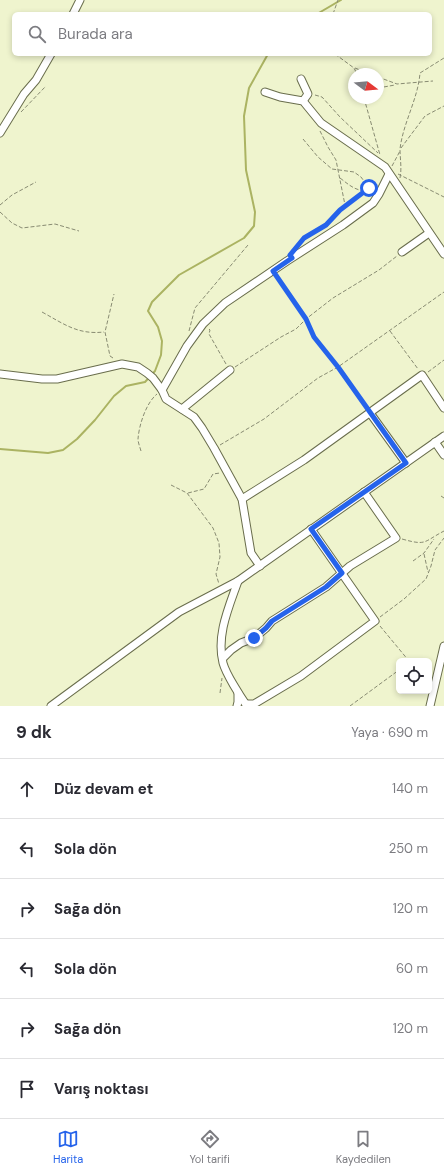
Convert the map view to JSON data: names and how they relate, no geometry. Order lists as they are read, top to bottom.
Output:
{
  "north": "right",
  "page": {
    "search": "Burada ara",
    "heading": ["9 dk", "Yaya · 690 m"],
    "list": [
      ["Düz devam et", "140 m"],
      ["Sola dön", "250 m"],
      ["Sağa dön", "120 m"],
      ["Sola dön", "60 m"],
      ["Sağa dön", "120 m"],
      "Varış noktası"
    ],
    "nav": ["Harita", "Yol tarifi", "Kaydedilen"]
  }
}
